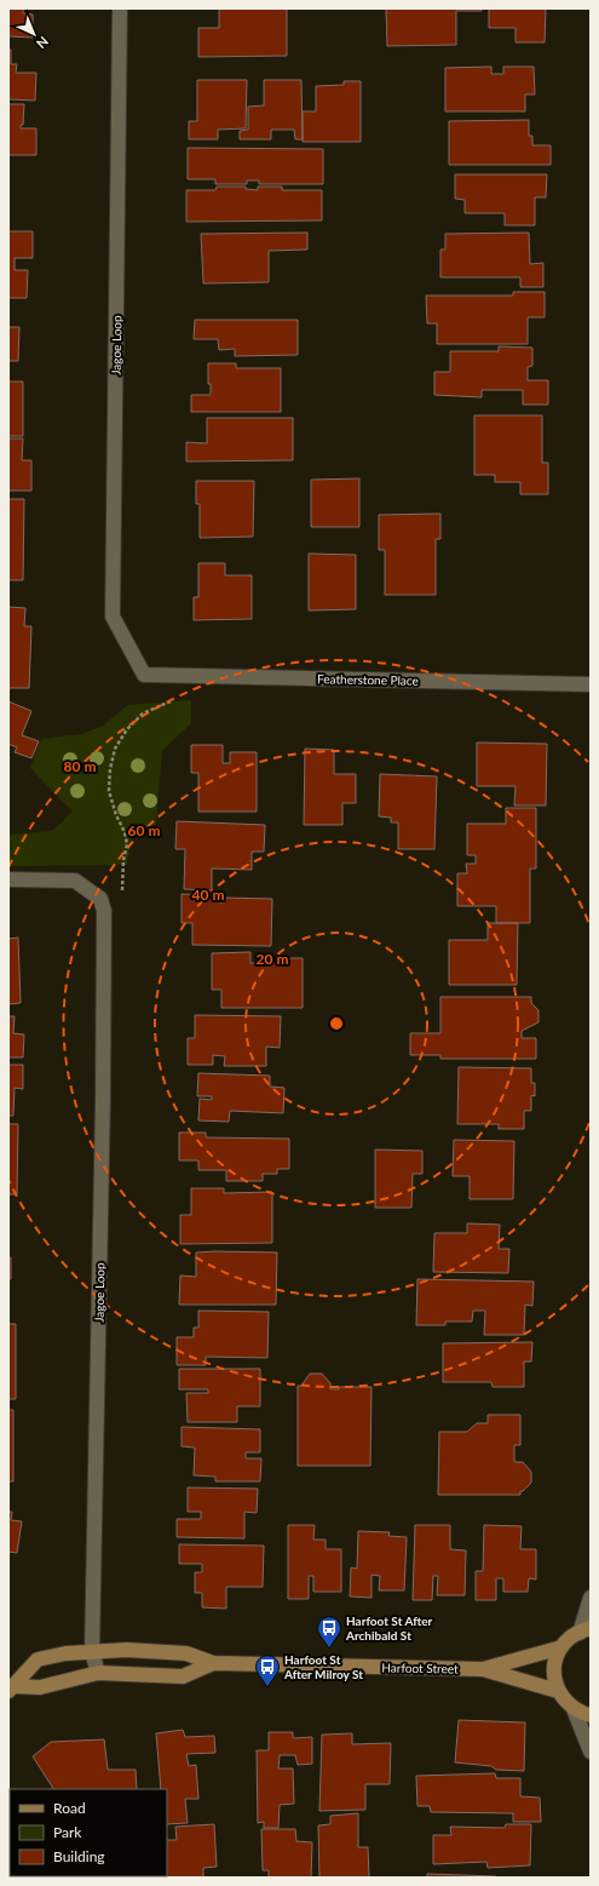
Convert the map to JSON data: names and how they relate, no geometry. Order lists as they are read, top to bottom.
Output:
{
  "streets": {
    "street": ["Jagoe Loop", "Featherstone Place", "Harfoot Street"]
  },
  "crossings": [
    ["Jagoe Loop", "Featherstone Place"],
    ["Jagoe Loop", "Harfoot Street"]
  ],
  "places": {
    "bus stop": ["Harfoot St After Archibald St", "Harfoot St After Milroy St"]
  },
  "legend": ["Road", "Park", "Building"],
  "north": "bottom right",
  "rings": [
    "80 m",
    "60 m",
    "40 m",
    "20 m"
  ]
}
